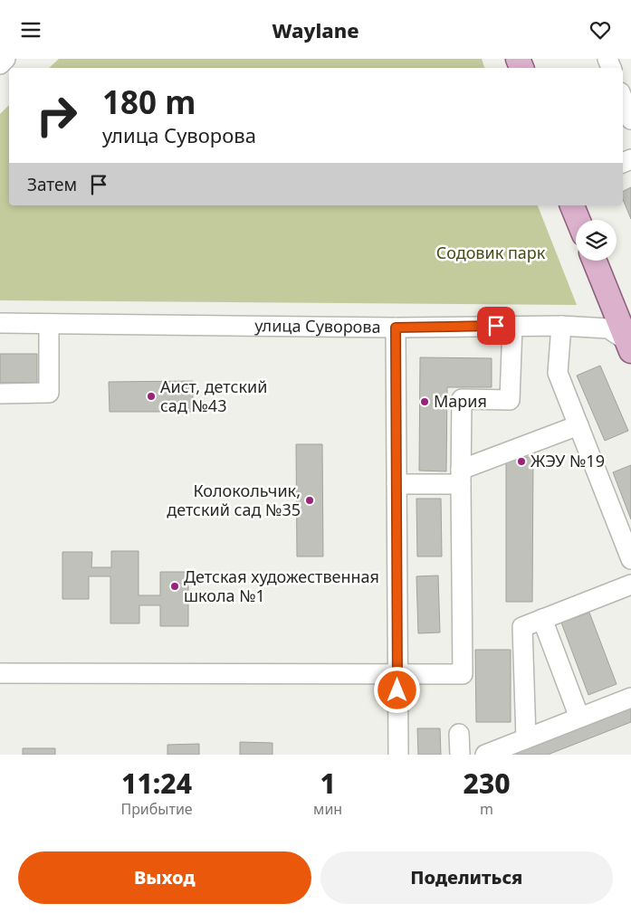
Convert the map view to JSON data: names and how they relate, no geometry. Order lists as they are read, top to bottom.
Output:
{
  "streets": {
    "street": ["улица Суворова"]
  },
  "parks": ["Содовик парк"],
  "places": [
    "Аист, детский сад №43",
    "Мария",
    "ЖЭУ №19",
    "Колокольчик, детский сад №35",
    "Детская художественная школа №1"
  ],
  "page": {
    "header": "Waylane",
    "turn": ["180 m", "улица Суворова"],
    "then": "Затем",
    "eta": [
      "11:24",
      "Прибытие",
      "1",
      "мин",
      "230",
      "m"
    ],
    "buttons": ["Выход", "Поделиться"]
  }
}
